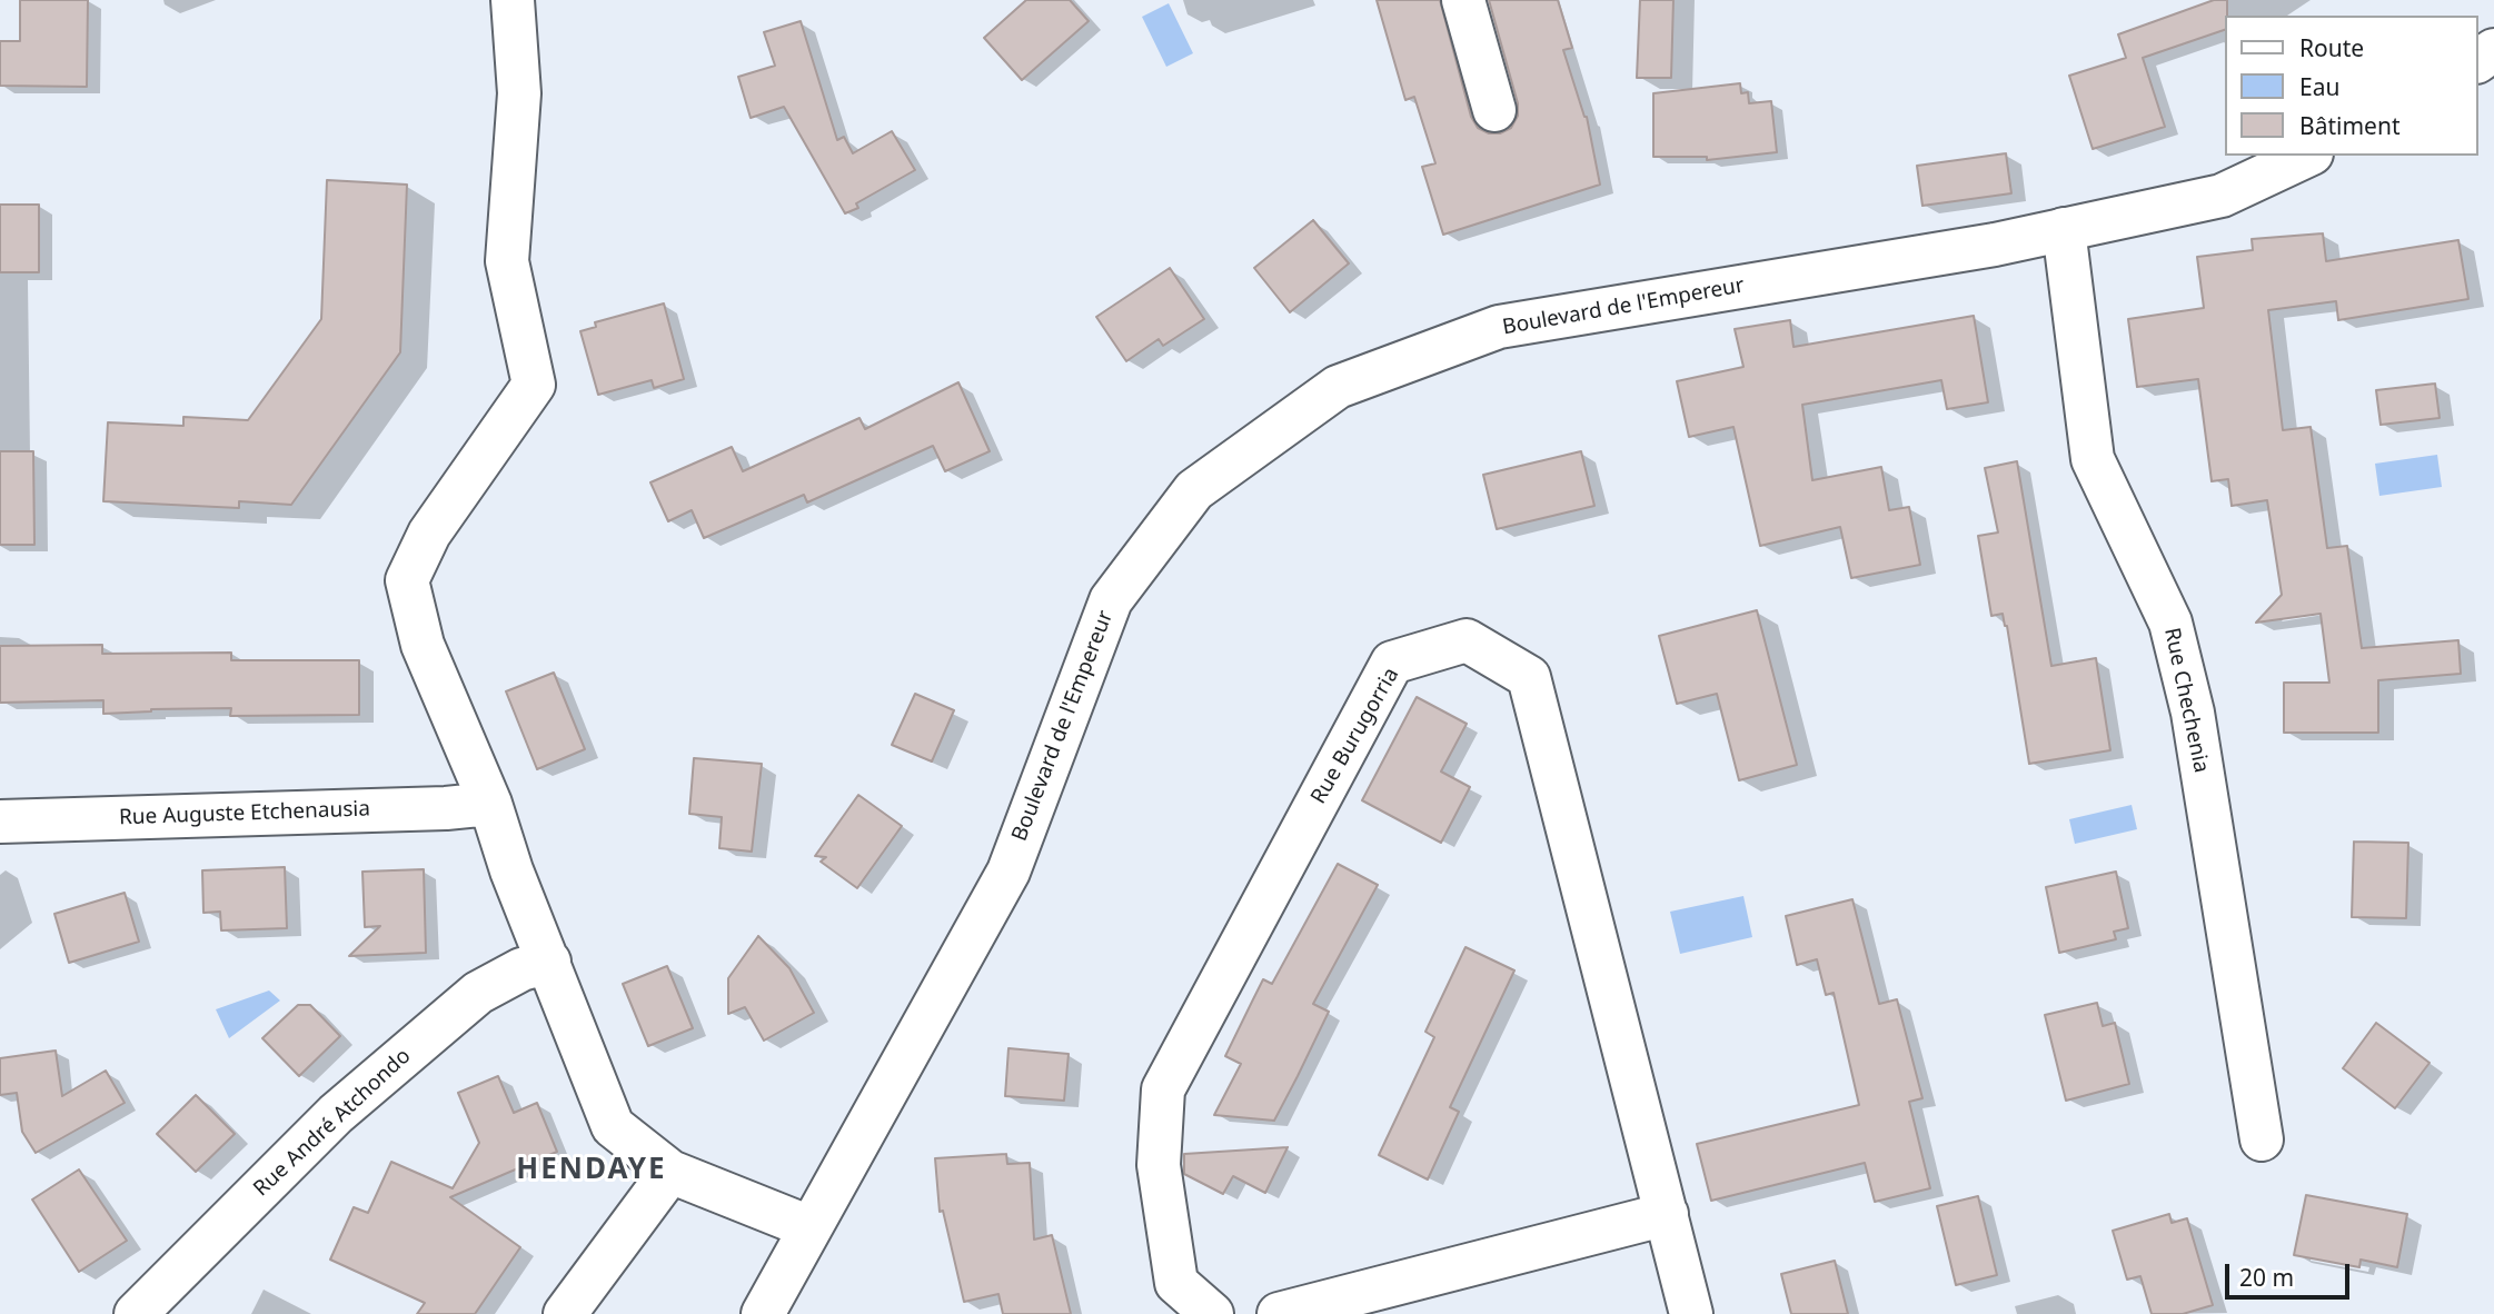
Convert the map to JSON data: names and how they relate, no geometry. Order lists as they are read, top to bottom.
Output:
{
  "streets": {
    "street": [
      "Boulevard de l'Empereur",
      "Rue Chechenia",
      "Rue Burugorria",
      "Rue Auguste Etchenausia",
      "Rue André Atchondo"
    ]
  },
  "crossings": [
    ["Boulevard de l'Empereur", "Rue Chechenia"]
  ],
  "districts": ["HENDAYE"],
  "legend": ["Route", "Eau", "Bâtiment"],
  "scale_bar": "20 m"
}
